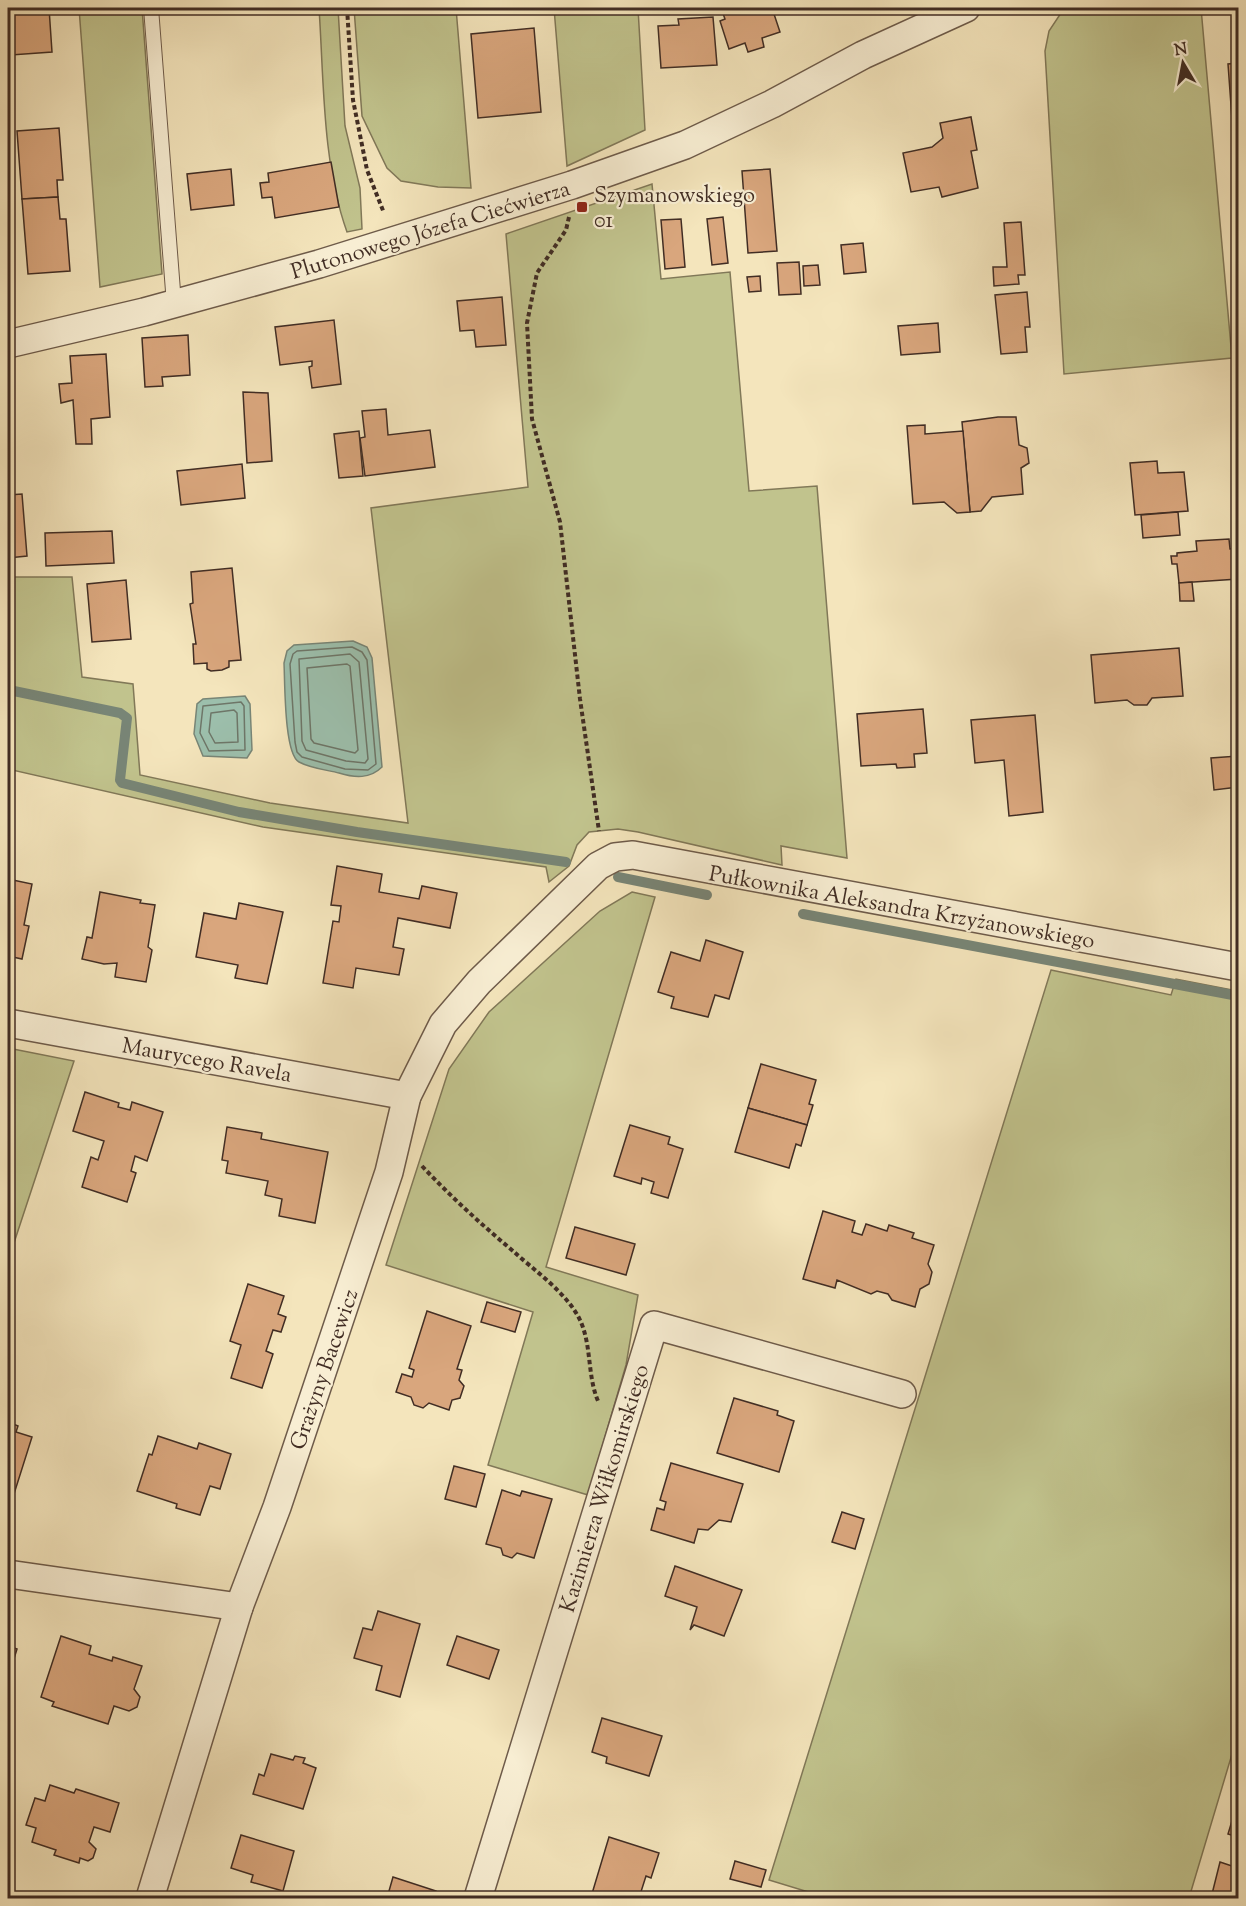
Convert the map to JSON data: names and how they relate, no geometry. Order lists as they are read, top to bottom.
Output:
{
  "streets": {
    "street": [
      "Plutonowego Józefa Ciećwierza",
      "Pułkownika Aleksandra Krzyżanowskiego",
      "Maurycego Ravela",
      "Grażyny Bacewicz",
      "Kazimierza Wiłkomirskiego"
    ]
  },
  "crossings": [
    ["Pułkownika Aleksandra Krzyżanowskiego", "Grażyny Bacewicz"],
    ["Maurycego Ravela", "Grażyny Bacewicz"]
  ],
  "places": {
    "transit": ["Szymanowskiego 01"]
  },
  "north": "top"
}
